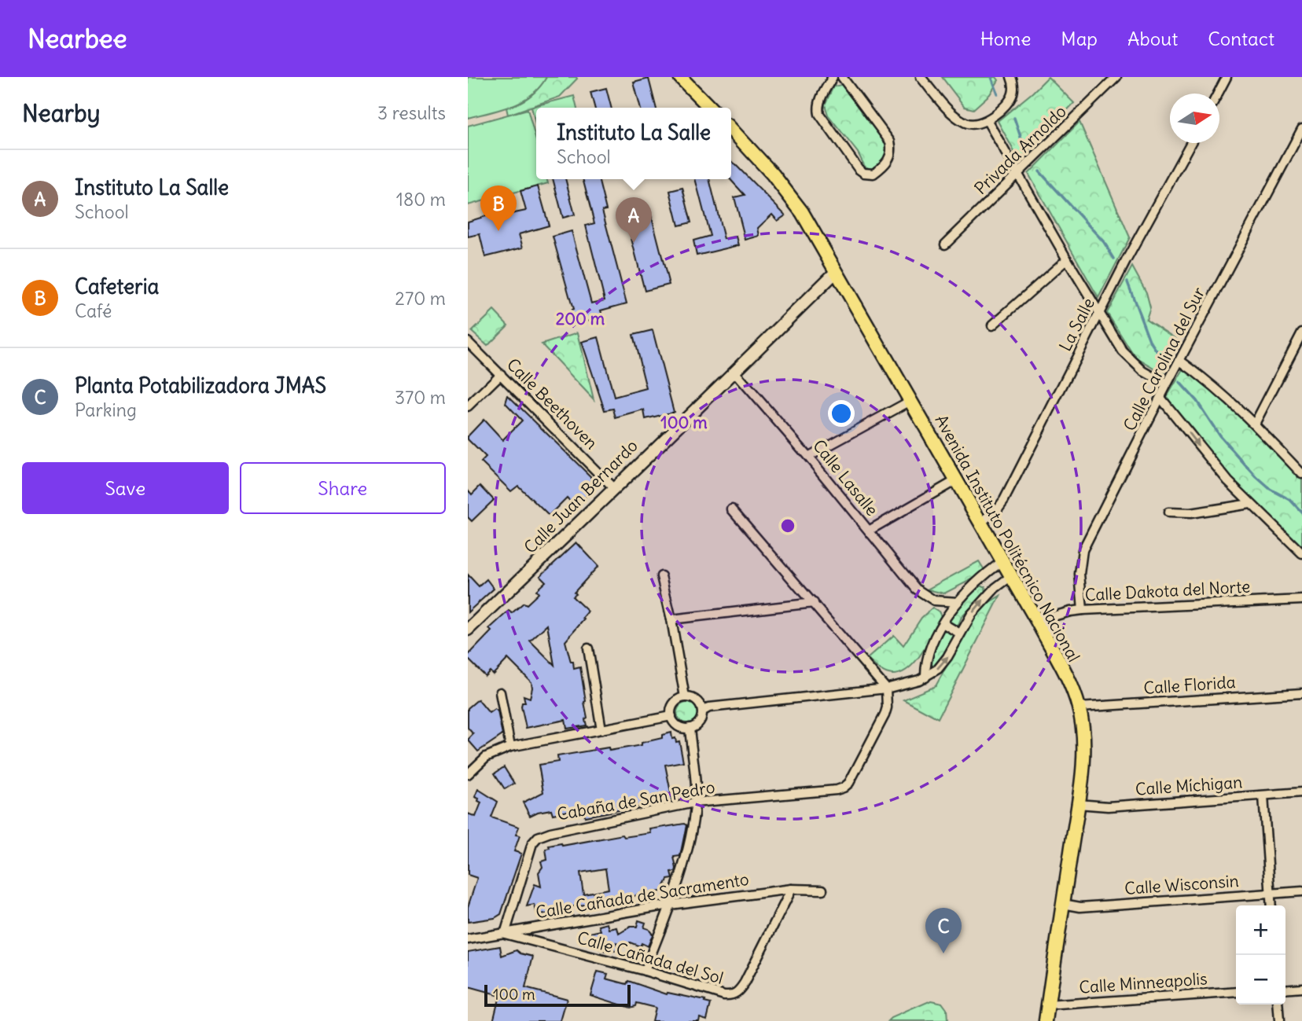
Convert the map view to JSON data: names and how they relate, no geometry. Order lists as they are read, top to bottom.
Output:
{
  "streets": {
    "main road": ["Avenida Instituto Politécnico Nacional"],
    "street": [
      "Privada Arnoldo",
      "La Salle",
      "Calle Carolina del Sur",
      "Calle Beethoven",
      "Calle Lasalle",
      "Calle Juan Bernardo",
      "Calle Dakota del Norte",
      "Calle Florida",
      "Calle Míchigan",
      "Cabaña de San Pedro",
      "Calle Wisconsin",
      "Calle Cañada de Sacramento",
      "Calle Cañada del Sol",
      "Calle Minneapolis"
    ]
  },
  "crossings": [
    ["La Salle", "Avenida Instituto Politécnico Nacional"],
    ["Calle Carolina del Sur", "Calle Dakota del Norte"],
    ["Calle Beethoven", "Calle Juan Bernardo"],
    ["Calle Lasalle", "Calle Juan Bernardo"],
    ["Calle Juan Bernardo", "Avenida Instituto Politécnico Nacional"],
    ["Avenida Instituto Politécnico Nacional", "Calle Dakota del Norte"],
    ["Avenida Instituto Politécnico Nacional", "Calle Florida"],
    ["Avenida Instituto Politécnico Nacional", "Calle Míchigan"],
    ["Avenida Instituto Politécnico Nacional", "Calle Wisconsin"],
    ["Avenida Instituto Politécnico Nacional", "Calle Minneapolis"],
    ["Cabaña de San Pedro", "Calle Cañada de Sacramento"],
    ["Cabaña de San Pedro", "Calle Cañada del Sol"],
    ["Calle Cañada de Sacramento", "Calle Cañada del Sol"]
  ],
  "scale_bar": "100 m",
  "north": "right",
  "page": {
    "header": "Nearbee",
    "nav": [
      "Home",
      "Map",
      "About",
      "Contact"
    ],
    "heading": ["Nearby", "3 results"],
    "popup": ["Instituto La Salle", "School"],
    "list": [
      {
        "mark": "A",
        "name": "Instituto La Salle",
        "note": "School",
        "value": "180 m"
      },
      {
        "mark": "B",
        "name": "Cafeteria",
        "note": "Café",
        "value": "270 m"
      },
      {
        "mark": "C",
        "name": "Planta Potabilizadora JMAS",
        "note": "Parking",
        "value": "370 m"
      }
    ],
    "pins": ["B", "A", "C"],
    "buttons": ["Save", "Share"],
    "map_buttons": ["+", "−"],
    "scale": "100 m"
  },
  "rings": ["200 m", "100 m"]
}
